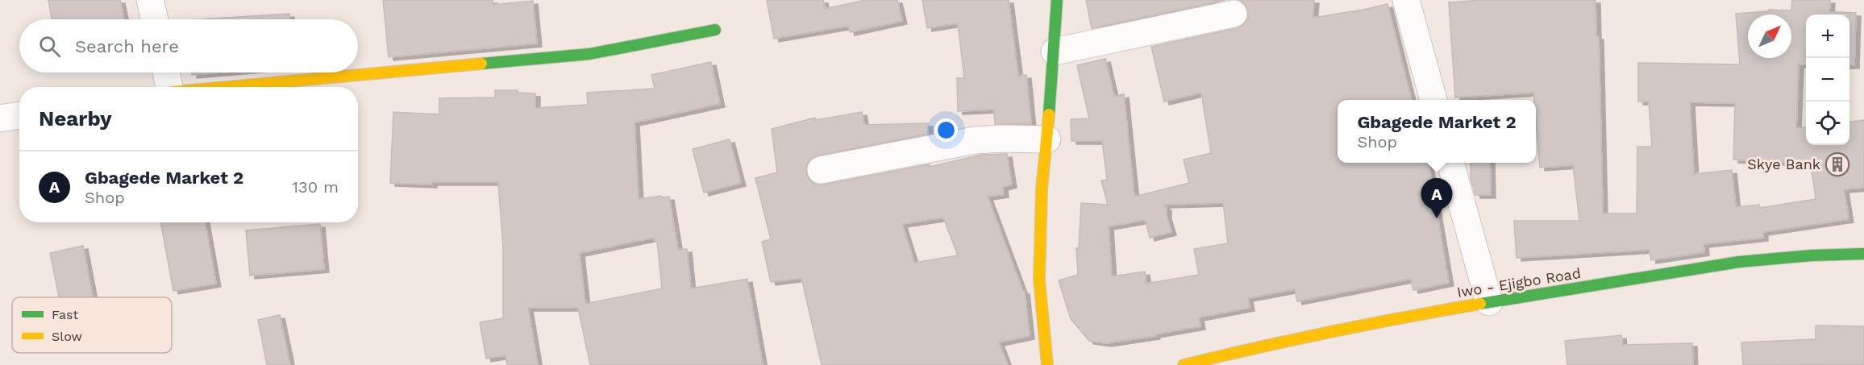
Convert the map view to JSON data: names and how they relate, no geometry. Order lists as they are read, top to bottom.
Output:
{
  "streets": {
    "street": ["Iwo - Ejigbo Road"]
  },
  "places": {
    "building": ["Skye Bank"]
  },
  "legend": ["Fast", "Slow"],
  "north": "top right",
  "page": {
    "map_buttons": ["+", "−"],
    "search": "Search here",
    "heading": "Nearby",
    "popup": ["Gbagede Market 2", "Shop"],
    "list": [
      {
        "mark": "A",
        "name": "Gbagede Market 2",
        "note": "Shop",
        "value": "130 m"
      }
    ],
    "pins": "A"
  }
}
